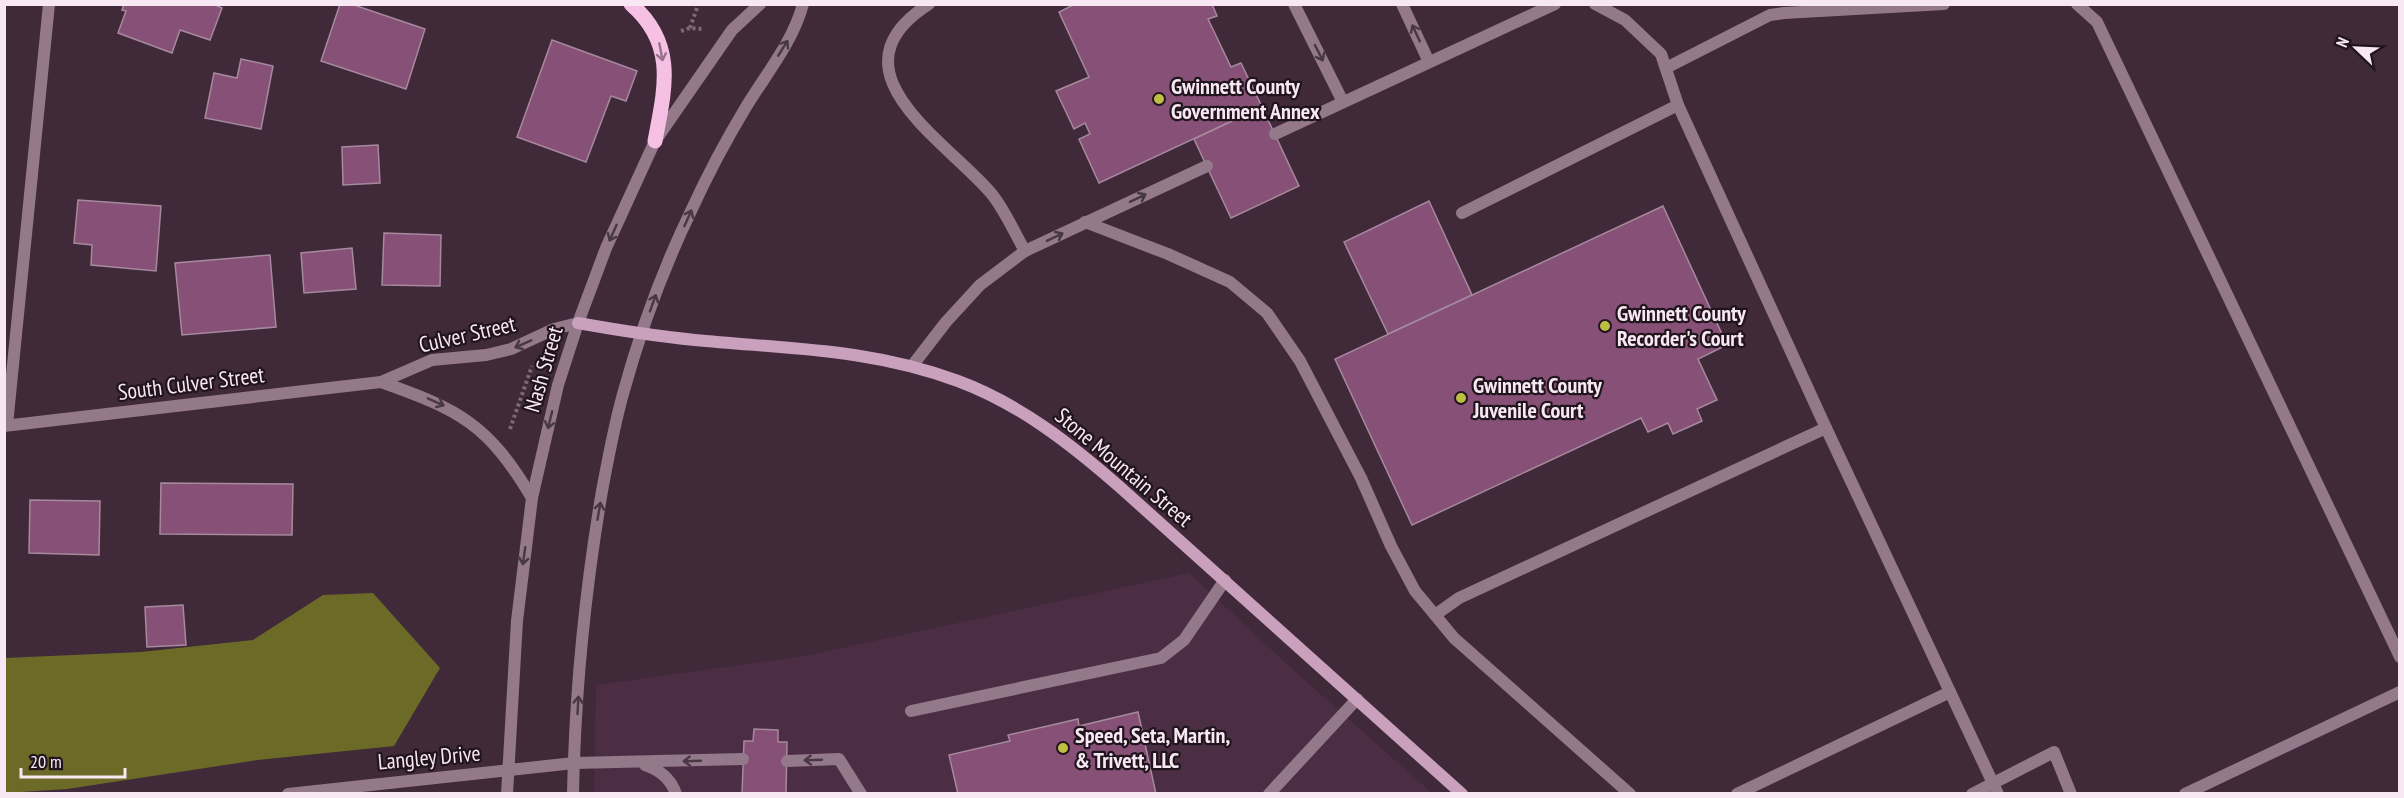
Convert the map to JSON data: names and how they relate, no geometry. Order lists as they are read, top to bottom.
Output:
{
  "streets": {
    "main road": ["Stone Mountain Street"],
    "street": [
      "Culver Street",
      "Nash Street",
      "South Culver Street",
      "Langley Drive"
    ]
  },
  "crossings": [
    ["Culver Street", "Nash Street"],
    ["Culver Street", "South Culver Street"],
    ["Culver Street", "Stone Mountain Street"],
    ["Nash Street", "Stone Mountain Street"],
    ["Nash Street", "Langley Drive"]
  ],
  "one_way": ["Culver Street"],
  "places": [
    "Gwinnett County Government Annex",
    "Gwinnett County Recorder's Court",
    "Gwinnett County Juvenile Court",
    "Speed, Seta, Martin, & Trivett, LLC"
  ],
  "scale_bar": "20 m",
  "north": "top left"
}
